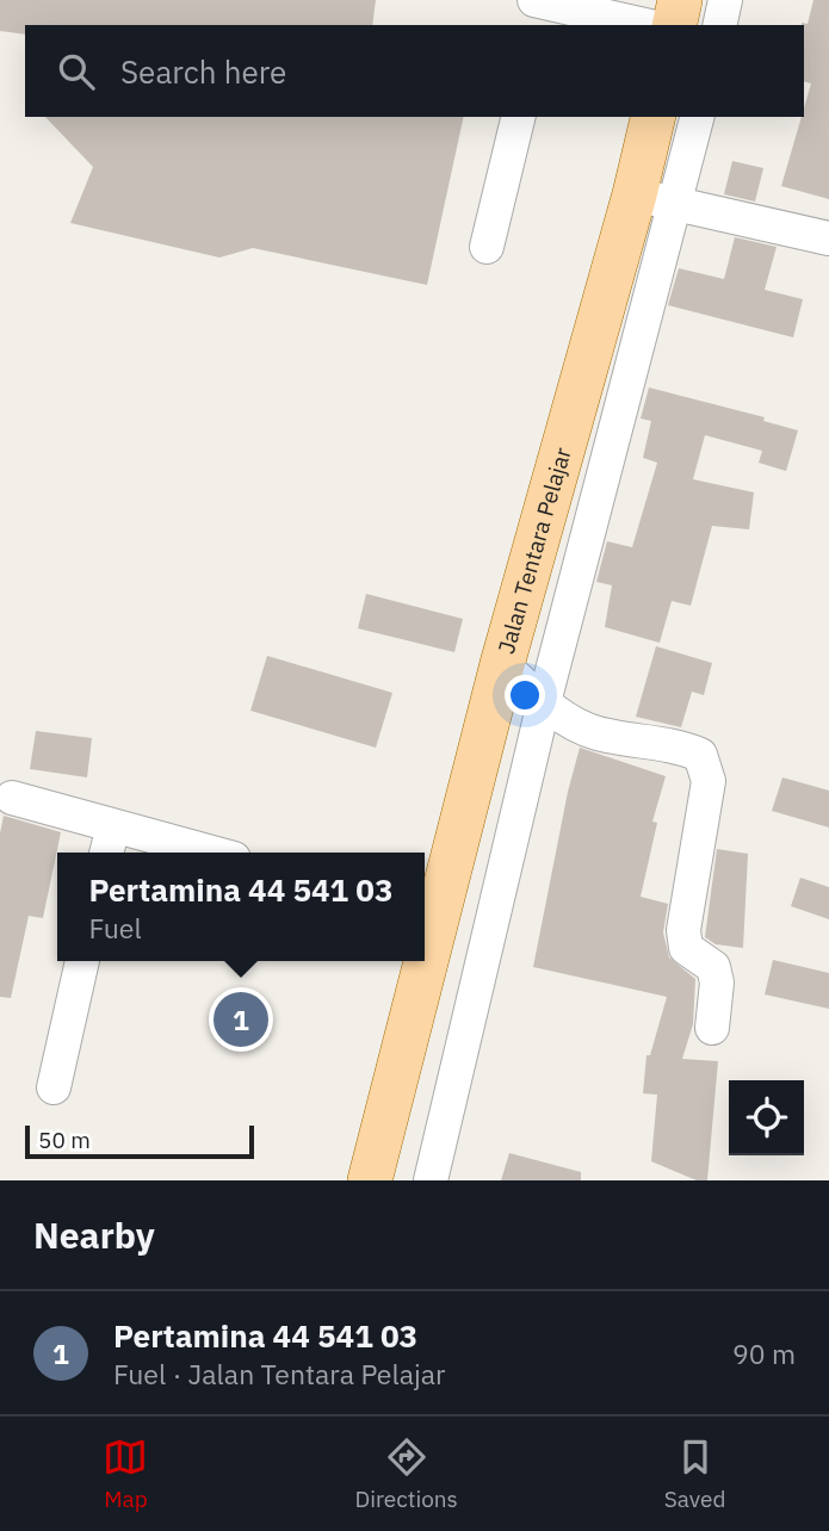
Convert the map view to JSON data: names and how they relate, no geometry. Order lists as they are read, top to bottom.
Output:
{
  "streets": {
    "main road": ["Jalan Tentara Pelajar"]
  },
  "scale_bar": "50 m",
  "page": {
    "search": "Search here",
    "popup": ["Pertamina 44 541 03", "Fuel"],
    "pins": "1",
    "scale": "50 m",
    "heading": "Nearby",
    "list": [
      {
        "mark": "1",
        "name": "Pertamina 44 541 03",
        "note": "Fuel · Jalan Tentara Pelajar",
        "value": "90 m"
      }
    ],
    "nav": ["Map", "Directions", "Saved"]
  }
}
